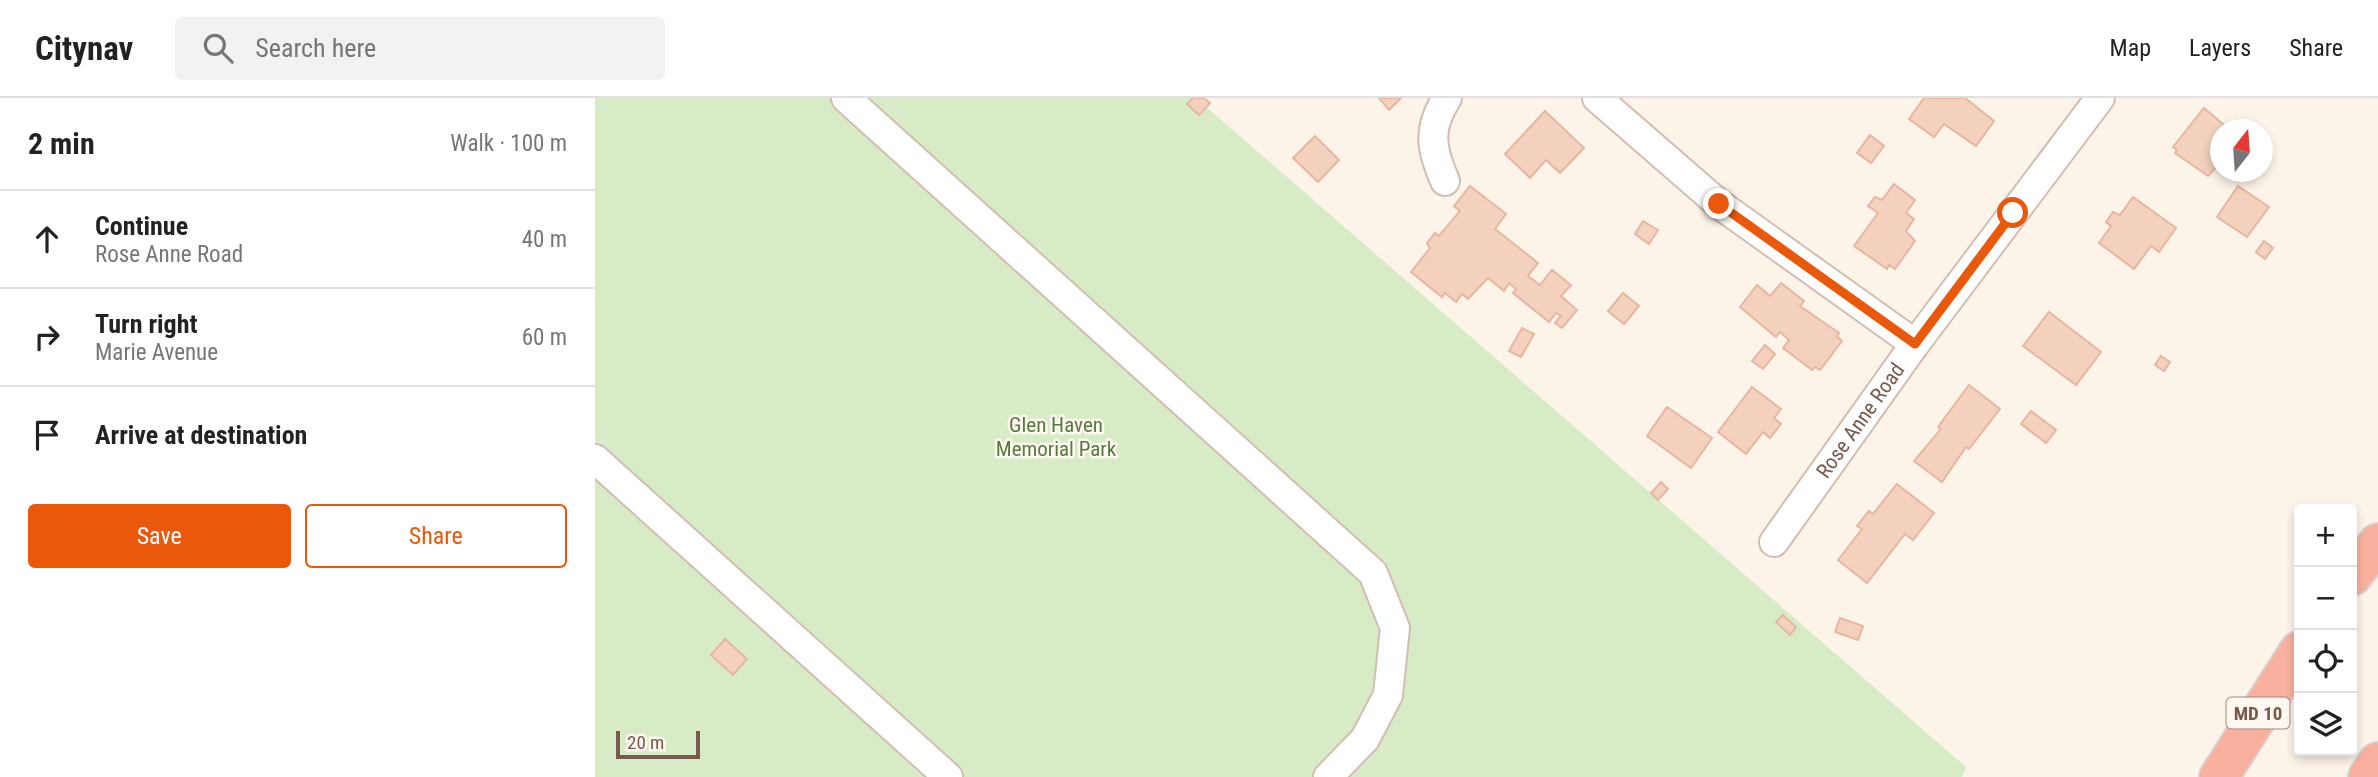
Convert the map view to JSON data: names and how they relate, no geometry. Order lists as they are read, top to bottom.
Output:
{
  "streets": {
    "highway": ["MD 10"],
    "street": ["Rose Anne Road"]
  },
  "parks": ["Glen Haven Memorial Park"],
  "scale_bar": "20 m",
  "north": "top",
  "page": {
    "header": "Citynav",
    "search": "Search here",
    "nav": ["Map", "Layers", "Share"],
    "heading": ["2 min", "Walk · 100 m"],
    "list": [
      ["Continue", "Rose Anne Road", "40 m"],
      ["Turn right", "Marie Avenue", "60 m"],
      "Arrive at destination"
    ],
    "buttons": ["Save", "Share"],
    "map_buttons": ["+", "−"],
    "scale": "20 m"
  }
}
